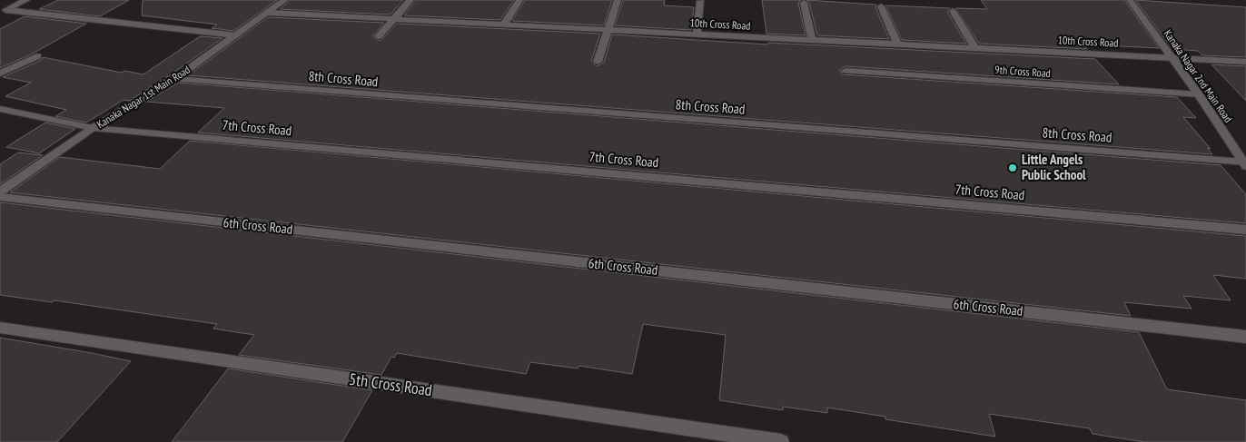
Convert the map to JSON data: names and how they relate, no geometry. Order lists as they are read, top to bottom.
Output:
{
  "streets": {
    "street": [
      "10th Cross Road",
      "9th Cross Road",
      "Kanaka Nagar 2nd Main Road",
      "8th Cross Road",
      "Kanaka Nagar 1st Main Road",
      "7th Cross Road",
      "6th Cross Road",
      "5th Cross Road"
    ]
  },
  "crossings": [
    ["10th Cross Road", "Kanaka Nagar 2nd Main Road"],
    ["10th Cross Road", "Kanaka Nagar 1st Main Road"],
    ["9th Cross Road", "Kanaka Nagar 2nd Main Road"],
    ["Kanaka Nagar 2nd Main Road", "8th Cross Road"],
    ["8th Cross Road", "Kanaka Nagar 1st Main Road"],
    ["Kanaka Nagar 1st Main Road", "7th Cross Road"]
  ],
  "places": ["Little Angels Public School"]
}
